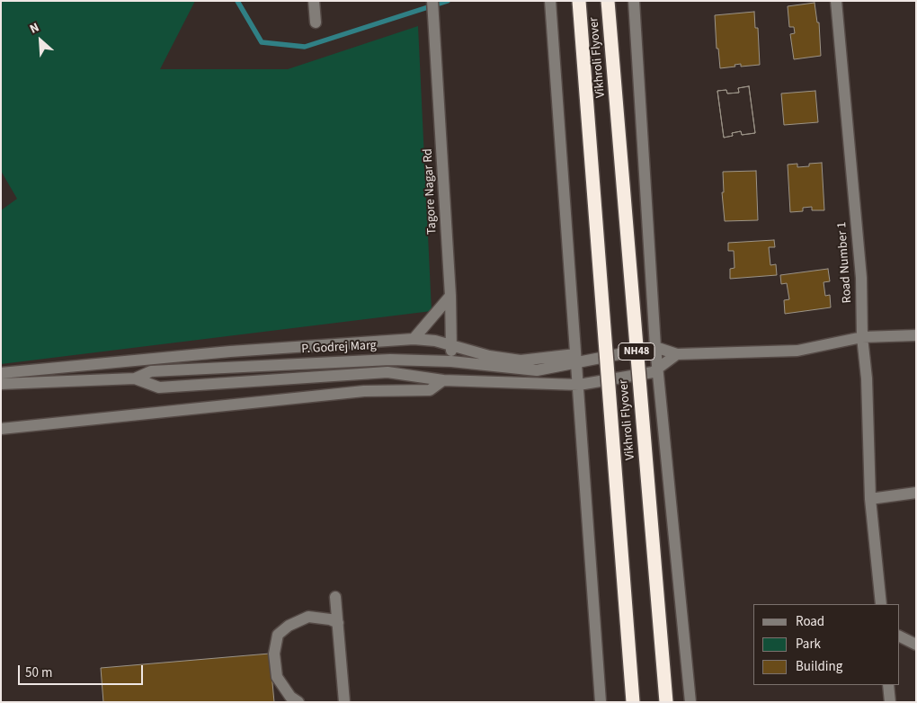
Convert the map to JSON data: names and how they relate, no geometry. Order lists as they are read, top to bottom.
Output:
{
  "streets": {
    "highway": ["Vikhroli Flyover", "NH48"],
    "street": ["Tagore Nagar Rd", "Road Number 1", "P. Godrej Marg"]
  },
  "crossings": [
    ["Tagore Nagar Rd", "P. Godrej Marg"]
  ],
  "legend": ["Road", "Park", "Building"],
  "scale_bar": "50 m",
  "north": "top left"
}
